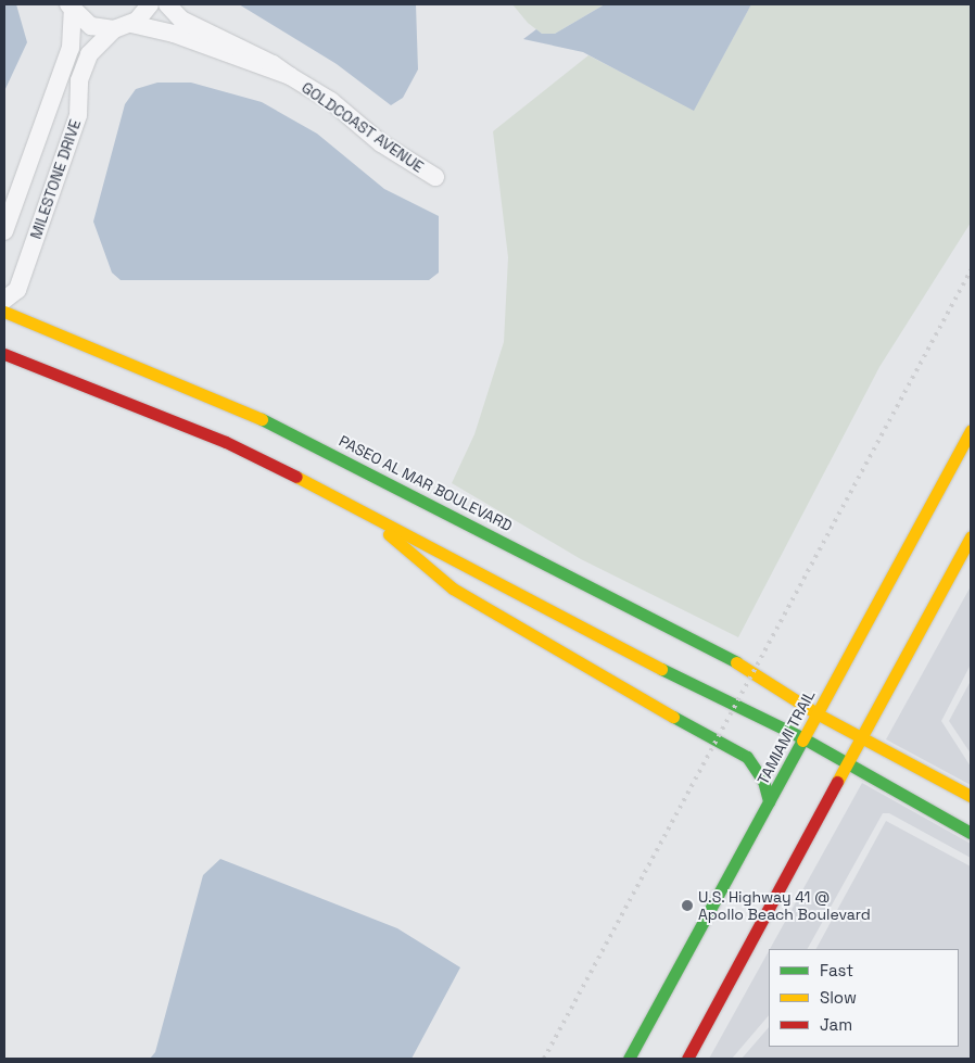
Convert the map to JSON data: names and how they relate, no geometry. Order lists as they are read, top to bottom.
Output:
{
  "streets": {
    "main road": ["PASEO AL MAR BOULEVARD", "TAMIAMI TRAIL"],
    "street": ["GOLDCOAST AVENUE", "MILESTONE DRIVE"]
  },
  "crossings": [
    ["PASEO AL MAR BOULEVARD", "TAMIAMI TRAIL"]
  ],
  "places": ["U.S. Highway 41 @ Apollo Beach Boulevard"],
  "legend": ["Fast", "Slow", "Jam"]
}
